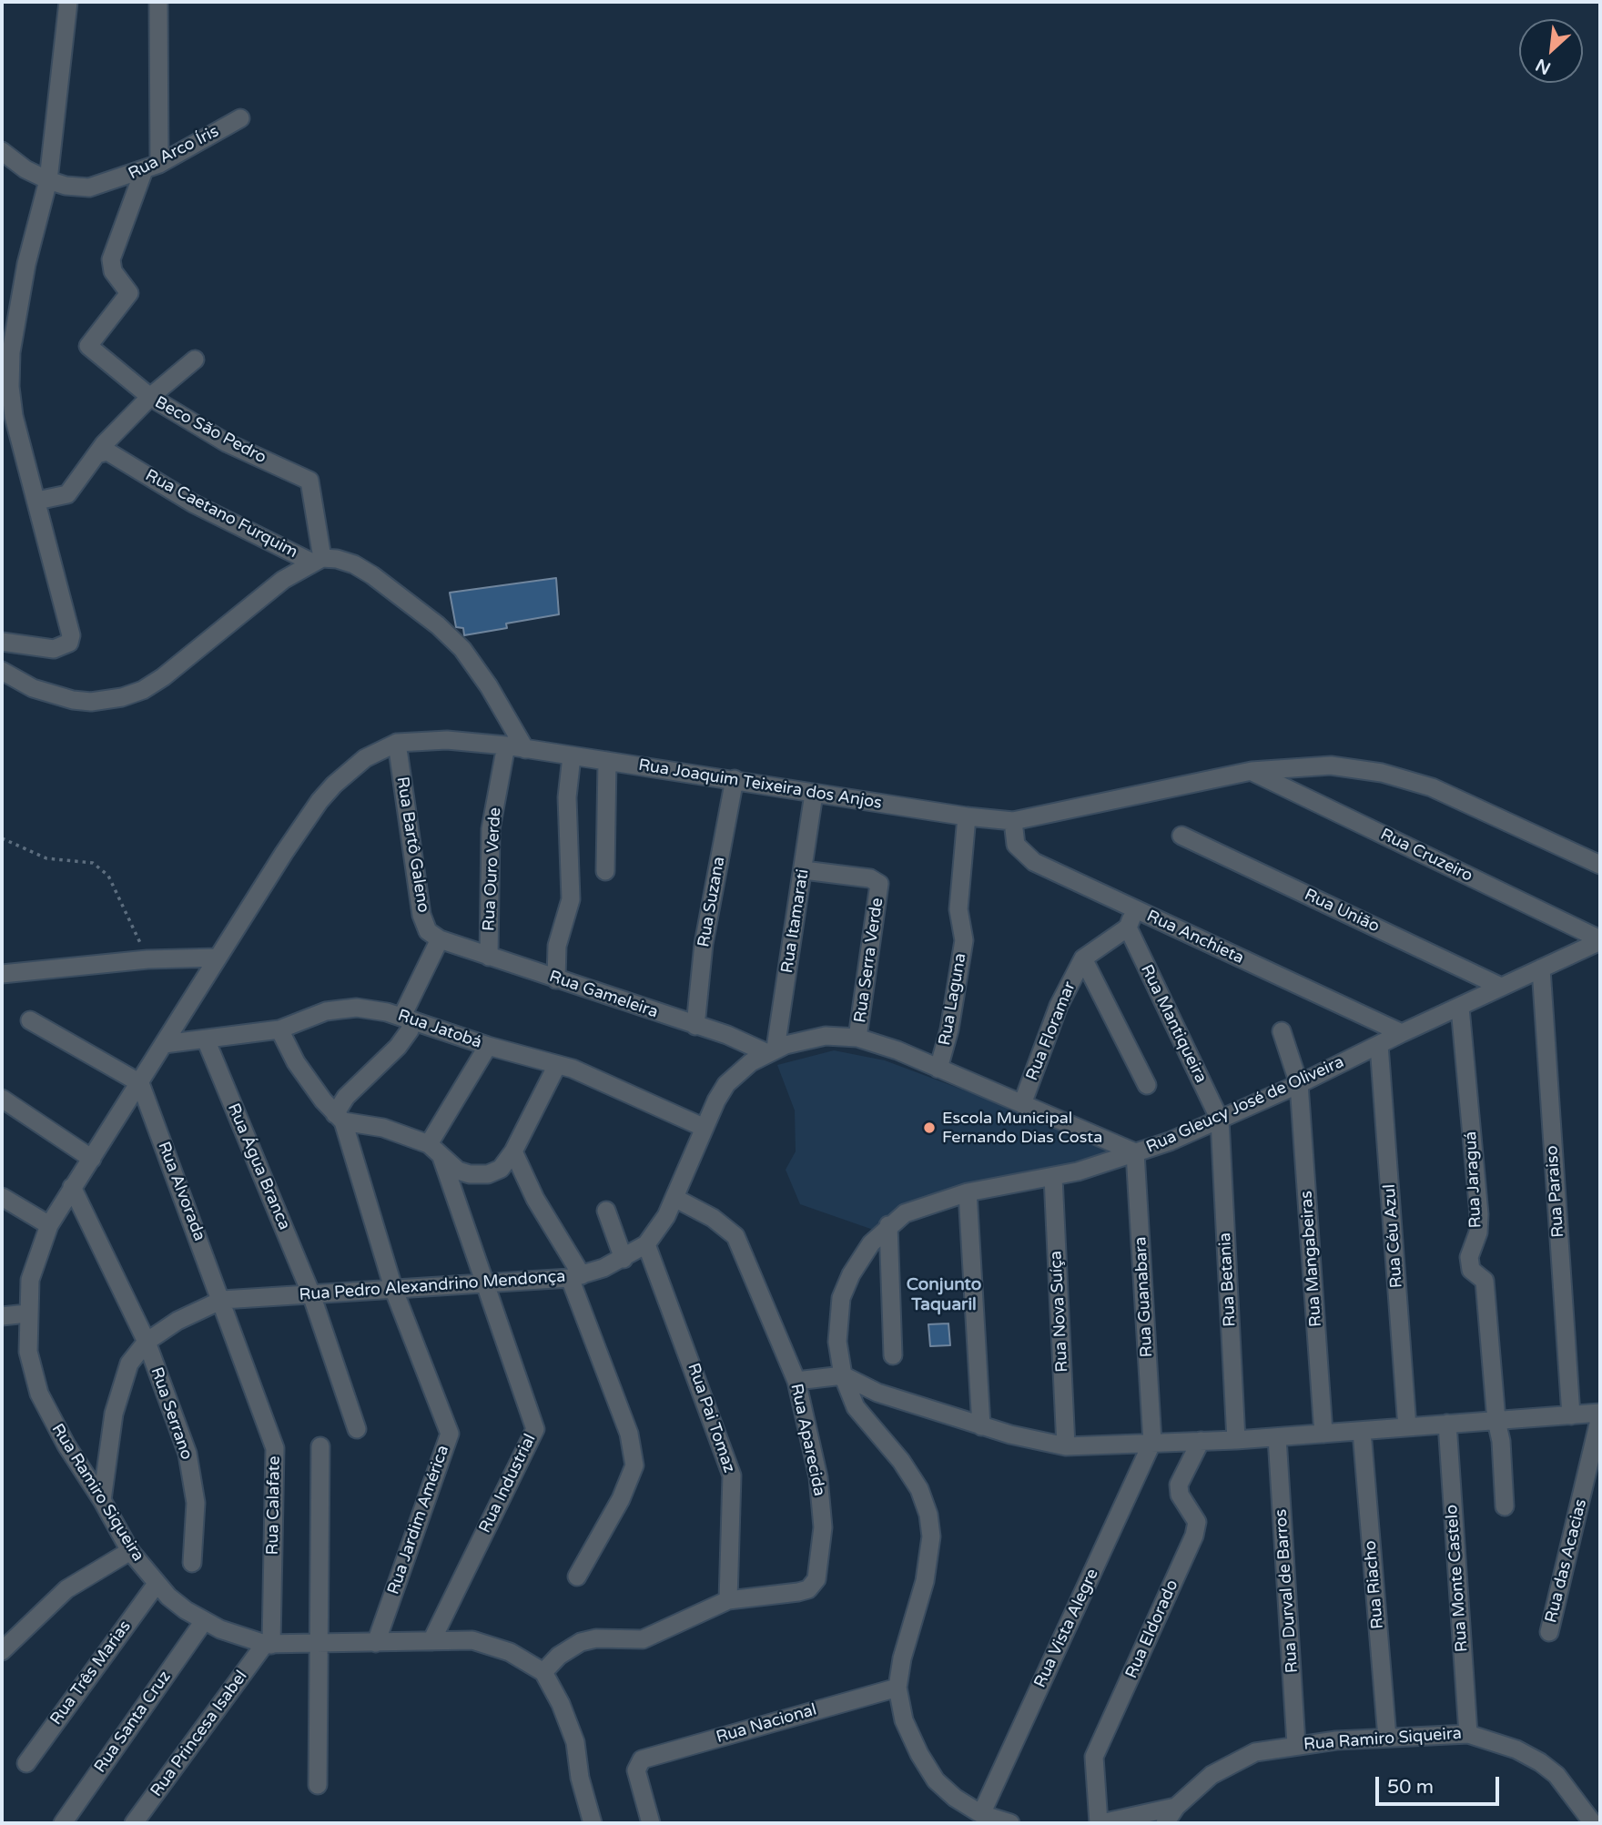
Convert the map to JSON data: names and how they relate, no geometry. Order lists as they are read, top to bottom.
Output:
{
  "streets": {
    "street": [
      "Rua Arco Íris",
      "Beco São Pedro",
      "Rua Caetano Furquim",
      "Rua Joaquim Teixeira dos Anjos",
      "Rua Bartô Galeno",
      "Rua Cruzeiro",
      "Rua Ouro Verde",
      "Rua Suzana",
      "Rua União",
      "Rua Itamarati",
      "Rua Anchieta",
      "Rua Serra Verde",
      "Rua Gameleira",
      "Rua Laguna",
      "Rua Mantiqueira",
      "Rua Jatobá",
      "Rua Floramar",
      "Rua Gleucy José de Oliveira",
      "Rua Água Branca",
      "Rua Jaraguá",
      "Rua Alvorada",
      "Rua Paraiso",
      "Rua Céu Azul",
      "Rua Mangabeiras",
      "Rua Betania",
      "Rua Pedro Alexandrino Mendonça",
      "Rua Guanabara",
      "Rua Nova Suíça",
      "Rua Serrano",
      "Rua Pai Tomaz",
      "Rua Aparecida",
      "Rua Industrial",
      "Rua Ramiro Siqueira",
      "Rua Calafate",
      "Rua Jardim América",
      "Rua das Acacias",
      "Rua Monte Castelo",
      "Rua Riacho",
      "Rua Durval de Barros",
      "Rua Vista Alegre",
      "Rua Eldorado",
      "Rua Três Marias",
      "Rua Santa Cruz",
      "Rua Nacional",
      "Rua Princesa Isabel"
    ]
  },
  "crossings": [
    ["Beco São Pedro", "Rua Caetano Furquim"],
    ["Rua Caetano Furquim", "Rua Joaquim Teixeira dos Anjos"],
    ["Rua Joaquim Teixeira dos Anjos", "Rua Bartô Galeno"],
    ["Rua Joaquim Teixeira dos Anjos", "Rua Cruzeiro"],
    ["Rua Joaquim Teixeira dos Anjos", "Rua Ouro Verde"],
    ["Rua Joaquim Teixeira dos Anjos", "Rua Suzana"],
    ["Rua Joaquim Teixeira dos Anjos", "Rua Itamarati"],
    ["Rua Joaquim Teixeira dos Anjos", "Rua Anchieta"],
    ["Rua Joaquim Teixeira dos Anjos", "Rua Laguna"],
    ["Rua Joaquim Teixeira dos Anjos", "Rua Ramiro Siqueira"],
    ["Rua Bartô Galeno", "Rua Gameleira"],
    ["Rua Cruzeiro", "Rua Gleucy José de Oliveira"],
    ["Rua Ouro Verde", "Rua Gameleira"],
    ["Rua Suzana", "Rua Gameleira"],
    ["Rua União", "Rua Gleucy José de Oliveira"],
    ["Rua Itamarati", "Rua Serra Verde"],
    ["Rua Itamarati", "Rua Gameleira"],
    ["Rua Itamarati", "Rua Pedro Alexandrino Mendonça"],
    ["Rua Anchieta", "Rua Gleucy José de Oliveira"],
    ["Rua Serra Verde", "Rua Pedro Alexandrino Mendonça"],
    ["Rua Gameleira", "Rua Pedro Alexandrino Mendonça"],
    ["Rua Laguna", "Rua Pedro Alexandrino Mendonça"],
    ["Rua Mantiqueira", "Rua Floramar"],
    ["Rua Mantiqueira", "Rua Gleucy José de Oliveira"],
    ["Rua Mantiqueira", "Rua Betania"],
    ["Rua Jatobá", "Rua Água Branca"],
    ["Rua Jatobá", "Rua Pedro Alexandrino Mendonça"],
    ["Rua Jatobá", "Rua Ramiro Siqueira"],
    ["Rua Floramar", "Rua Pedro Alexandrino Mendonça"],
    ["Rua Gleucy José de Oliveira", "Rua Jaraguá"],
    ["Rua Gleucy José de Oliveira", "Rua Paraiso"],
    ["Rua Gleucy José de Oliveira", "Rua Céu Azul"],
    ["Rua Gleucy José de Oliveira", "Rua Mangabeiras"],
    ["Rua Gleucy José de Oliveira", "Rua Betania"],
    ["Rua Gleucy José de Oliveira", "Rua Pedro Alexandrino Mendonça"],
    ["Rua Gleucy José de Oliveira", "Rua Guanabara"],
    ["Rua Gleucy José de Oliveira", "Rua Nova Suíça"],
    ["Rua Gleucy José de Oliveira", "Rua Vista Alegre"],
    ["Rua Gleucy José de Oliveira", "Rua Nacional"],
    ["Rua Água Branca", "Rua Pedro Alexandrino Mendonça"],
    ["Rua Alvorada", "Rua Pedro Alexandrino Mendonça"],
    ["Rua Alvorada", "Rua Ramiro Siqueira"],
    ["Rua Alvorada", "Rua Calafate"],
    ["Rua Pedro Alexandrino Mendonça", "Rua Guanabara"],
    ["Rua Pedro Alexandrino Mendonça", "Rua Serrano"],
    ["Rua Pedro Alexandrino Mendonça", "Rua Pai Tomaz"],
    ["Rua Pedro Alexandrino Mendonça", "Rua Aparecida"],
    ["Rua Pedro Alexandrino Mendonça", "Rua Industrial"],
    ["Rua Pedro Alexandrino Mendonça", "Rua Ramiro Siqueira"],
    ["Rua Pedro Alexandrino Mendonça", "Rua Calafate"],
    ["Rua Pedro Alexandrino Mendonça", "Rua Jardim América"],
    ["Rua Guanabara", "Rua Vista Alegre"],
    ["Rua Serrano", "Rua Ramiro Siqueira"],
    ["Rua Pai Tomaz", "Rua Aparecida"],
    ["Rua Aparecida", "Rua Ramiro Siqueira"],
    ["Rua Industrial", "Rua Ramiro Siqueira"],
    ["Rua Ramiro Siqueira", "Rua Calafate"],
    ["Rua Ramiro Siqueira", "Rua Jardim América"],
    ["Rua Ramiro Siqueira", "Rua Monte Castelo"],
    ["Rua Ramiro Siqueira", "Rua Riacho"],
    ["Rua Ramiro Siqueira", "Rua Durval de Barros"],
    ["Rua Ramiro Siqueira", "Rua Três Marias"],
    ["Rua Ramiro Siqueira", "Rua Santa Cruz"],
    ["Rua Ramiro Siqueira", "Rua Princesa Isabel"],
    ["Rua Calafate", "Rua Princesa Isabel"]
  ],
  "districts": ["Conjunto Taquaril"],
  "places": ["Escola Municipal Fernando Dias Costa"],
  "scale_bar": "50 m",
  "north": "bottom left"
}
